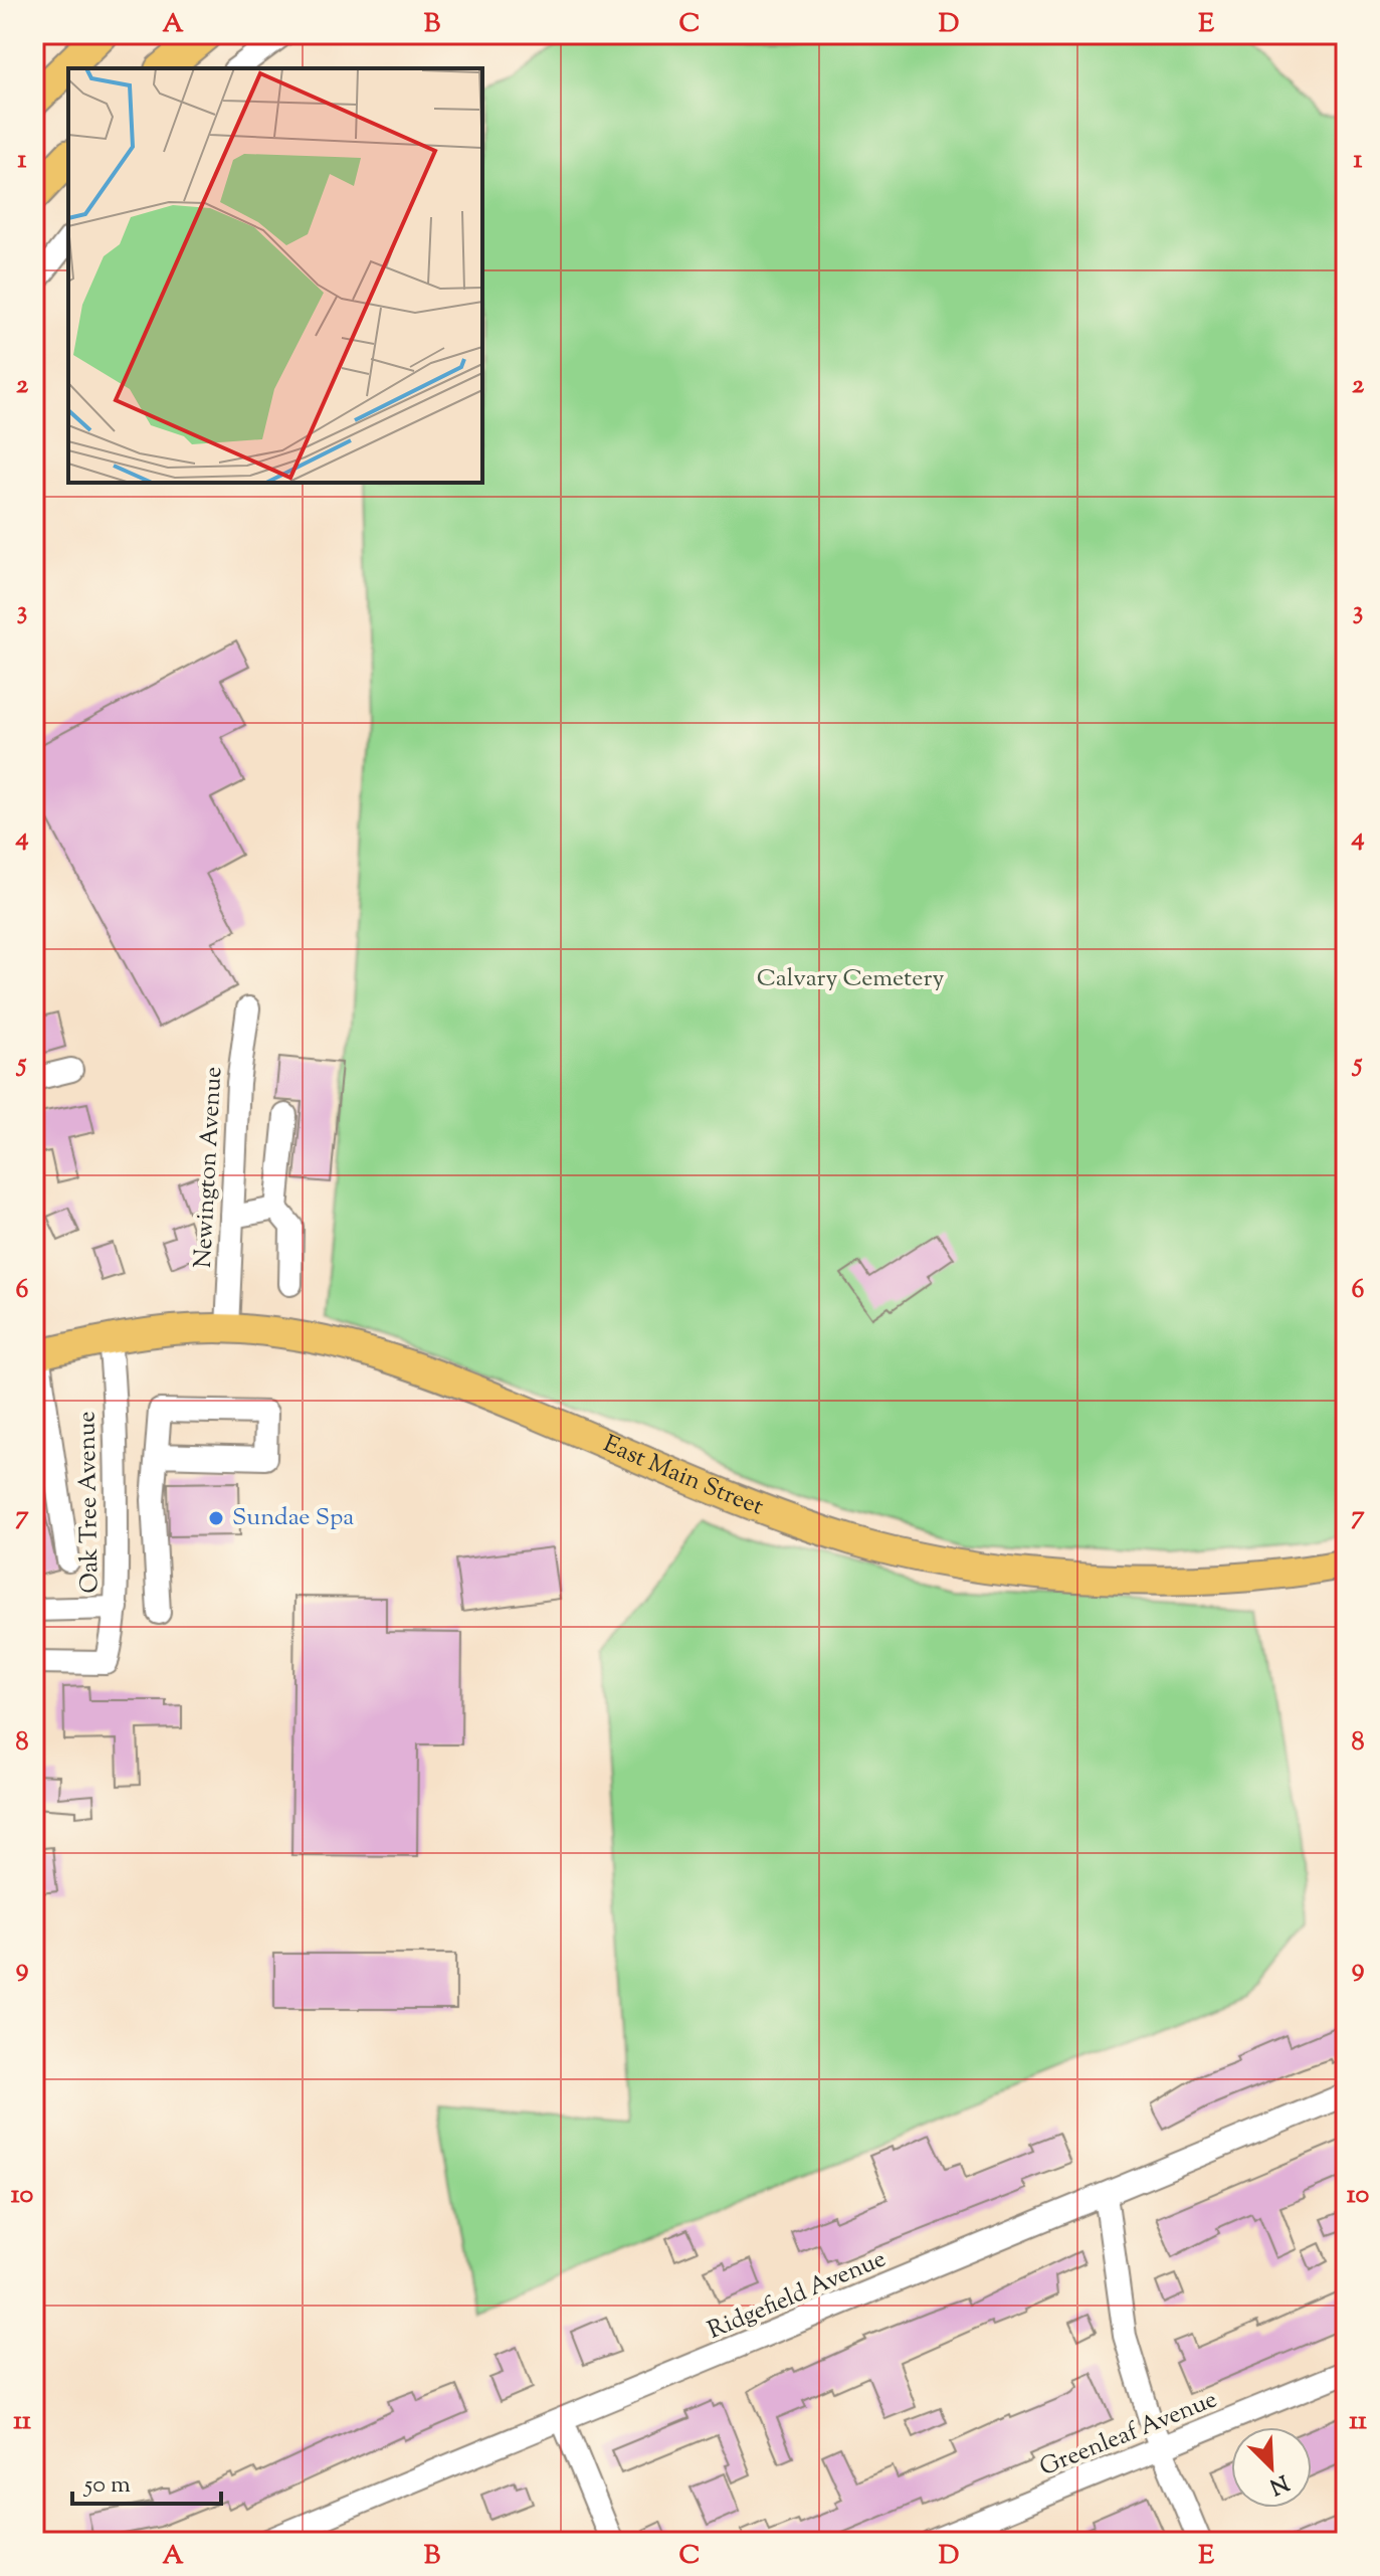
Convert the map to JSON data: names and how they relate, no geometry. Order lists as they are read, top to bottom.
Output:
{
  "streets": {
    "main road": ["East Main Street"],
    "street": [
      "Newington Avenue",
      "Oak Tree Avenue",
      "Ridgefield Avenue",
      "Greenleaf Avenue"
    ]
  },
  "crossings": [
    ["Newington Avenue", "East Main Street"],
    ["East Main Street", "Oak Tree Avenue"]
  ],
  "parks": ["Calvary Cemetery"],
  "places": ["Sundae Spa"],
  "scale_bar": "50 m",
  "north": "bottom right",
  "grid": {
    "columns": [
      "A",
      "B",
      "C",
      "D",
      "E"
    ],
    "rows": [
      "1",
      "2",
      "3",
      "4",
      "5",
      "6",
      "7",
      "8",
      "9",
      "10",
      "11"
    ]
  }
}
